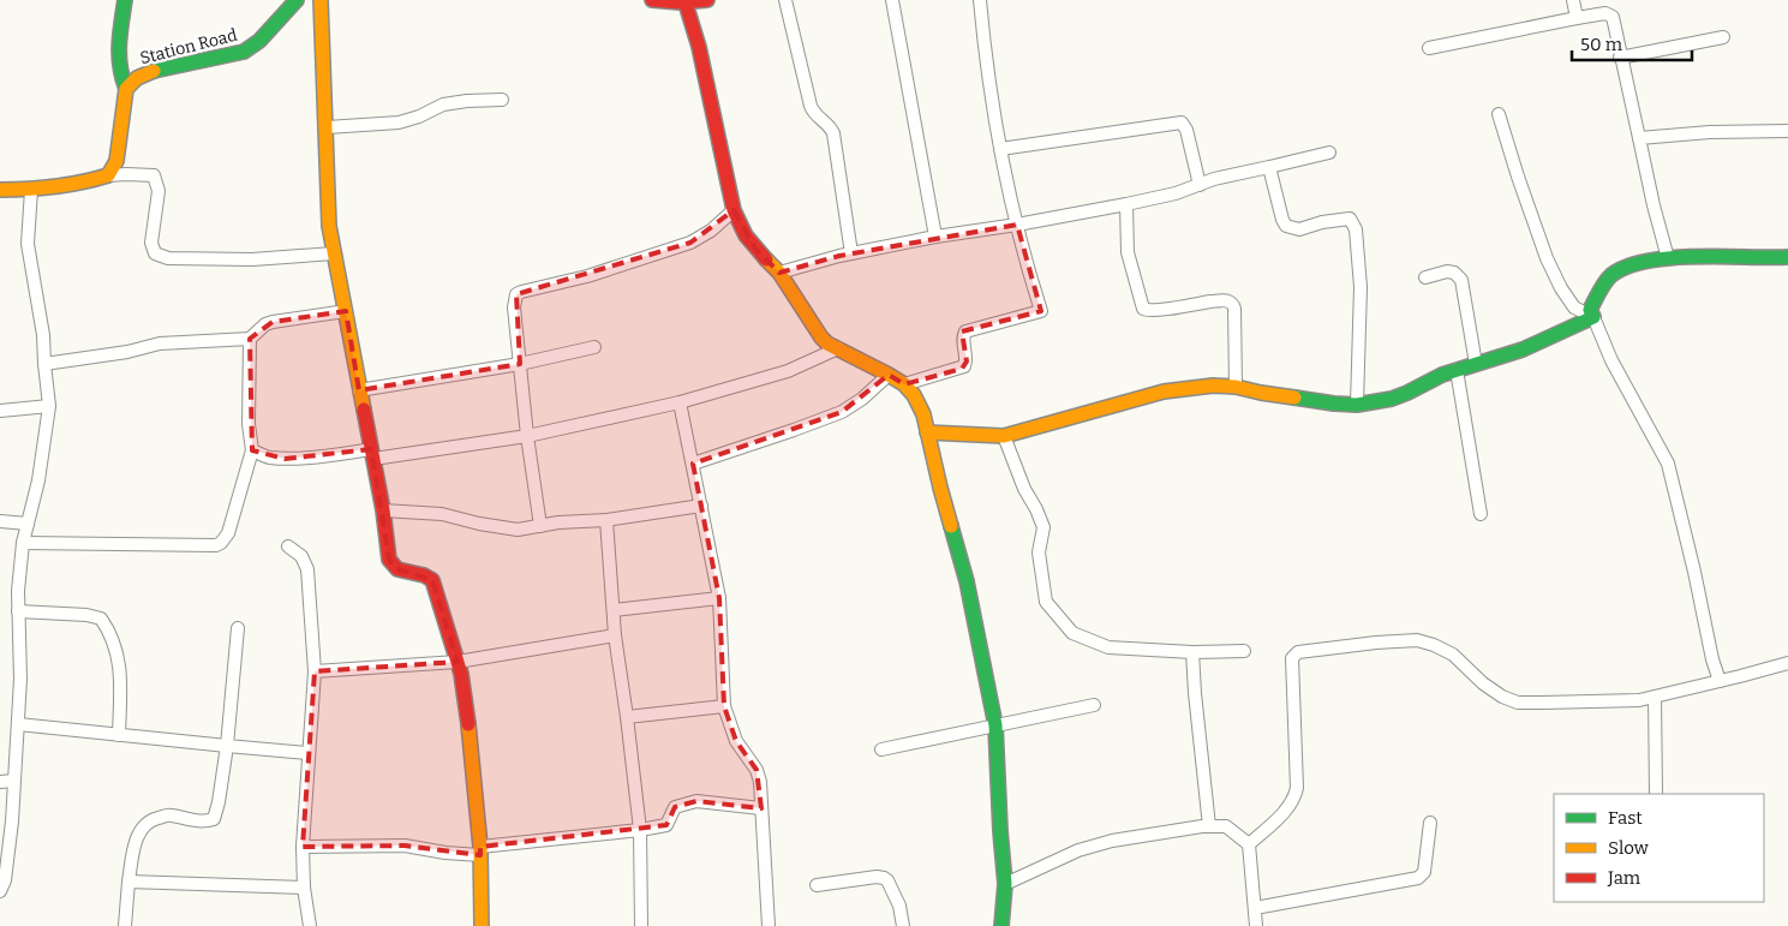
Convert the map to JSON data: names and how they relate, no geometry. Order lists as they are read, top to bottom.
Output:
{
  "streets": {
    "street": ["Station Road"]
  },
  "legend": ["Fast", "Slow", "Jam"],
  "scale_bar": "50 m"
}
